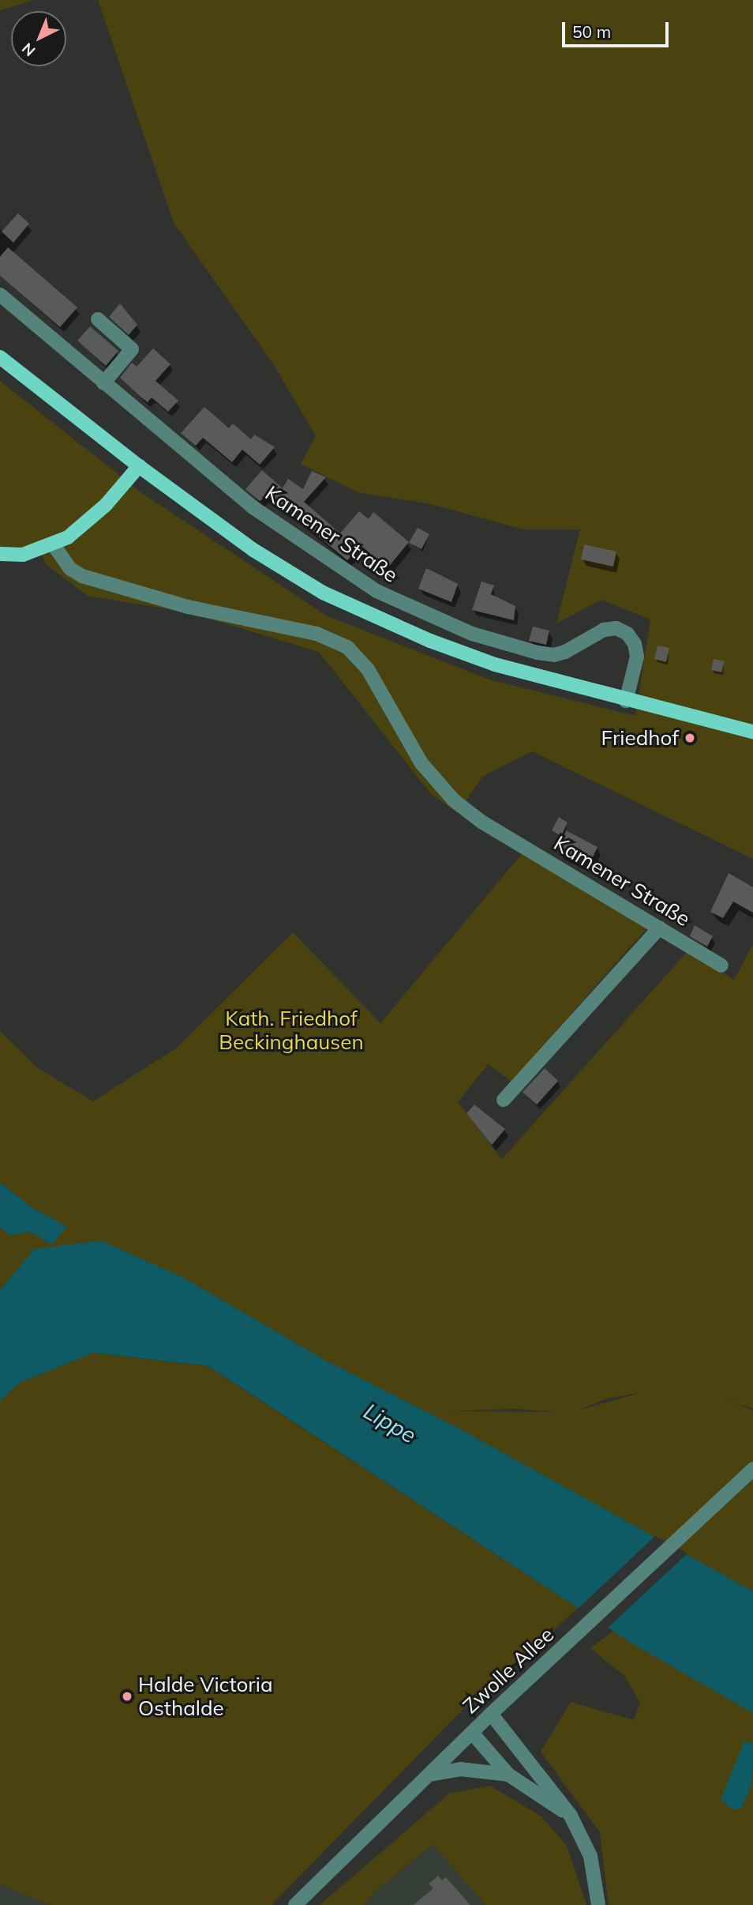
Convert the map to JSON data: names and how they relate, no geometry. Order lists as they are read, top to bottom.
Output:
{
  "streets": {
    "street": ["Kamener Straße", "Zwolle Allee"]
  },
  "water": ["Lippe"],
  "parks": ["Kath. Friedhof Beckinghausen"],
  "places": ["Friedhof", "Halde Victoria Osthalde"],
  "scale_bar": "50 m",
  "north": "bottom left"
}
